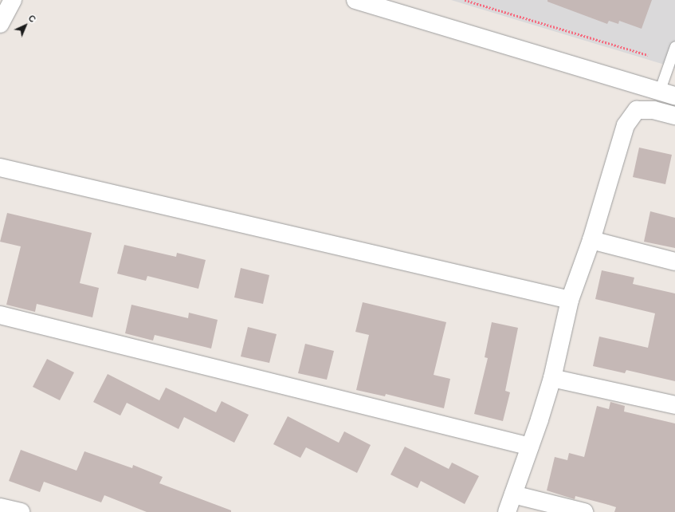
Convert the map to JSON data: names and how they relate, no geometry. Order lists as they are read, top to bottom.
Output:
{
  "north": "top right"
}
